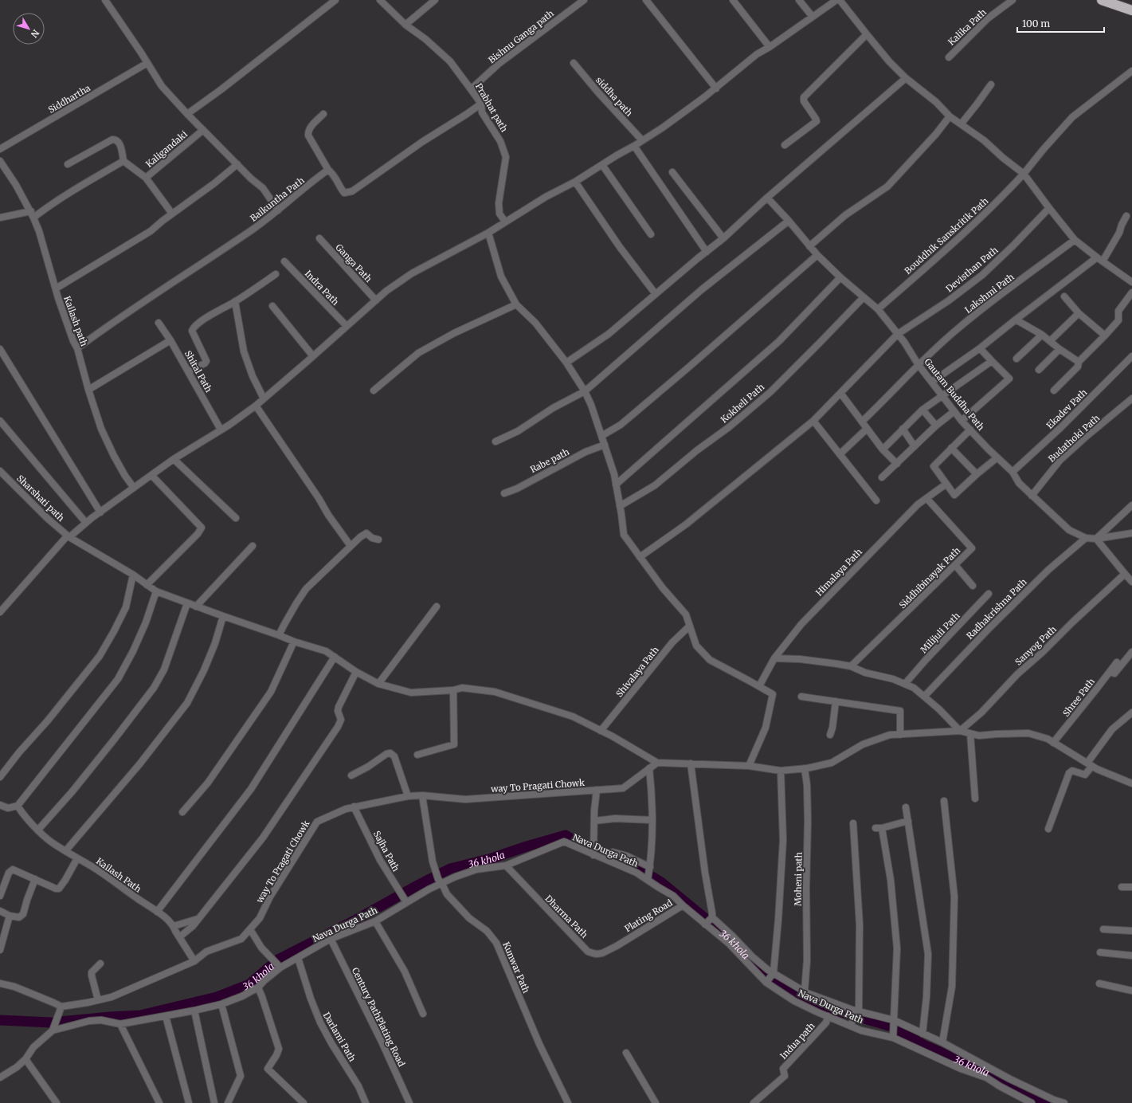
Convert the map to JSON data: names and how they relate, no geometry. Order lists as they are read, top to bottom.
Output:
{
  "streets": {
    "street": [
      "Kalika Path",
      "Bishnu Ganga path",
      "siddha path",
      "Siddhartha",
      "Prabhat path",
      "Kaligandaki",
      "Baikuntha Path",
      "Bouddhik Sanskritik Path",
      "Ganga Path",
      "Devisthan Path",
      "Indra Path",
      "Lakshmi Path",
      "Kailash path",
      "Shital Path",
      "Gautam Buddha Path",
      "Kokheli Path",
      "Ekadev Path",
      "Budathoki Path",
      "Rabe path",
      "Sharshati path",
      "Himalaya Path",
      "Siddhibinayak Path",
      "Radhakrishna Path",
      "Milijuli Path",
      "Sanyog Path",
      "Shivalaya Path",
      "Shree Path",
      "way To Pragati Chowk",
      "Nava Durga Path",
      "Sajha Path",
      "Kailash Path",
      "Moheni path",
      "Plating Road",
      "Dharma Path",
      "Kunwar Path",
      "Century PathPlating Road",
      "Darlami Path",
      "Indua path"
    ]
  },
  "crossings": [
    ["Bishnu Ganga path", "Prabhat path"],
    ["Baikuntha Path", "Kailash path"],
    ["Bouddhik Sanskritik Path", "Gautam Buddha Path"],
    ["Devisthan Path", "Gautam Buddha Path"],
    ["Lakshmi Path", "Gautam Buddha Path"],
    ["Gautam Buddha Path", "Kokheli Path"],
    ["Gautam Buddha Path", "Ekadev Path"],
    ["Gautam Buddha Path", "Budathoki Path"],
    ["Gautam Buddha Path", "Radhakrishna Path"],
    ["Sharshati path", "Shivalaya Path"],
    ["Sharshati path", "way To Pragati Chowk"],
    ["Himalaya Path", "Siddhibinayak Path"],
    ["way To Pragati Chowk", "Sajha Path"],
    ["way To Pragati Chowk", "Kailash Path"],
    ["way To Pragati Chowk", "Kunwar Path"],
    ["Nava Durga Path", "Sajha Path"],
    ["Nava Durga Path", "Plating Road"],
    ["Nava Durga Path", "Dharma Path"],
    ["Nava Durga Path", "Kunwar Path"],
    ["Nava Durga Path", "Century PathPlating Road"],
    ["Nava Durga Path", "Darlami Path"],
    ["Nava Durga Path", "Indua path"],
    ["Plating Road", "Dharma Path"]
  ],
  "water": ["36 khola"],
  "scale_bar": "100 m",
  "north": "bottom right"
}
